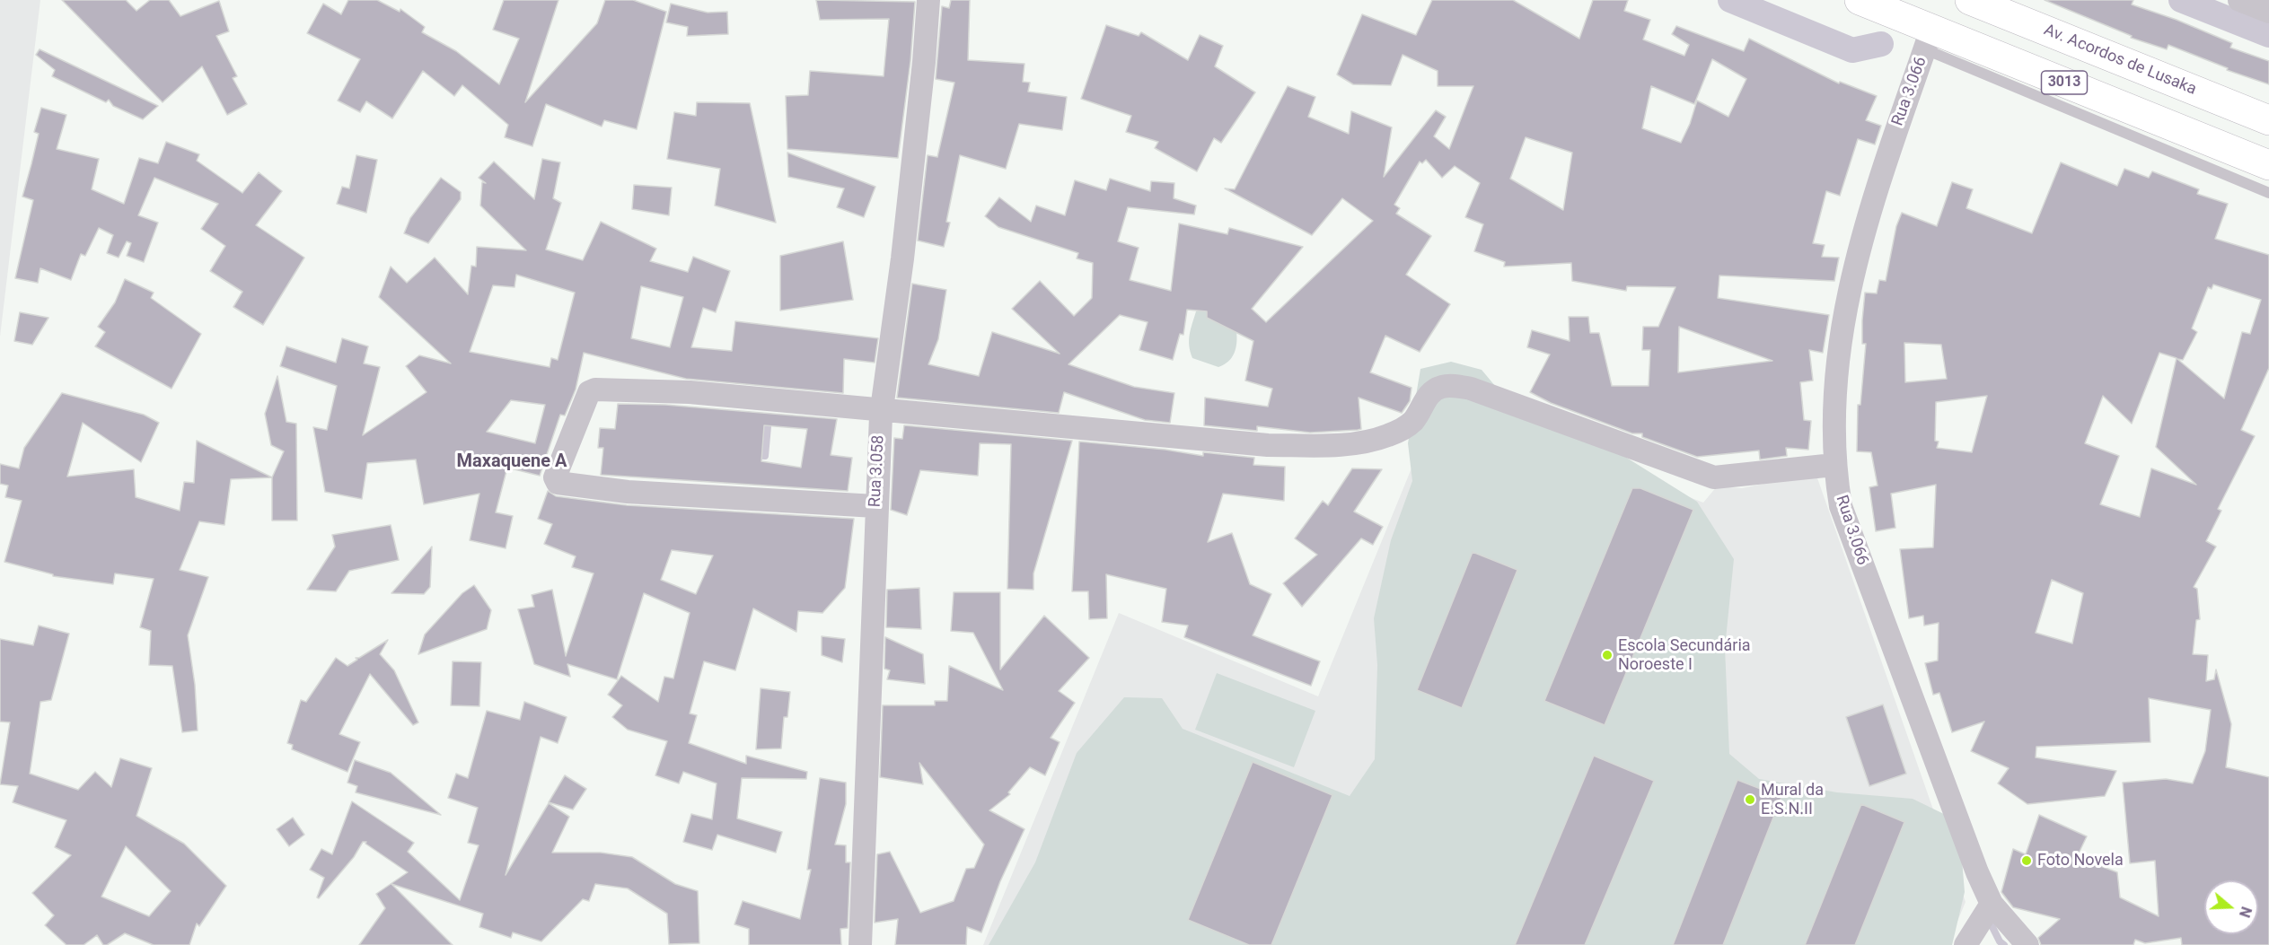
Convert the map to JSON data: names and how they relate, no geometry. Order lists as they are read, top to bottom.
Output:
{
  "streets": {
    "main road": ["Av. Acordos de Lusaka", "3013"],
    "street": ["Rua 3.066", "Rua 3.058"]
  },
  "crossings": [
    ["3013", "Rua 3.066"]
  ],
  "districts": ["Maxaquene A"],
  "places": ["Escola Secundária Noroeste I", "Mural da E.S.N.II", "Foto Novela"],
  "north": "right"
}
